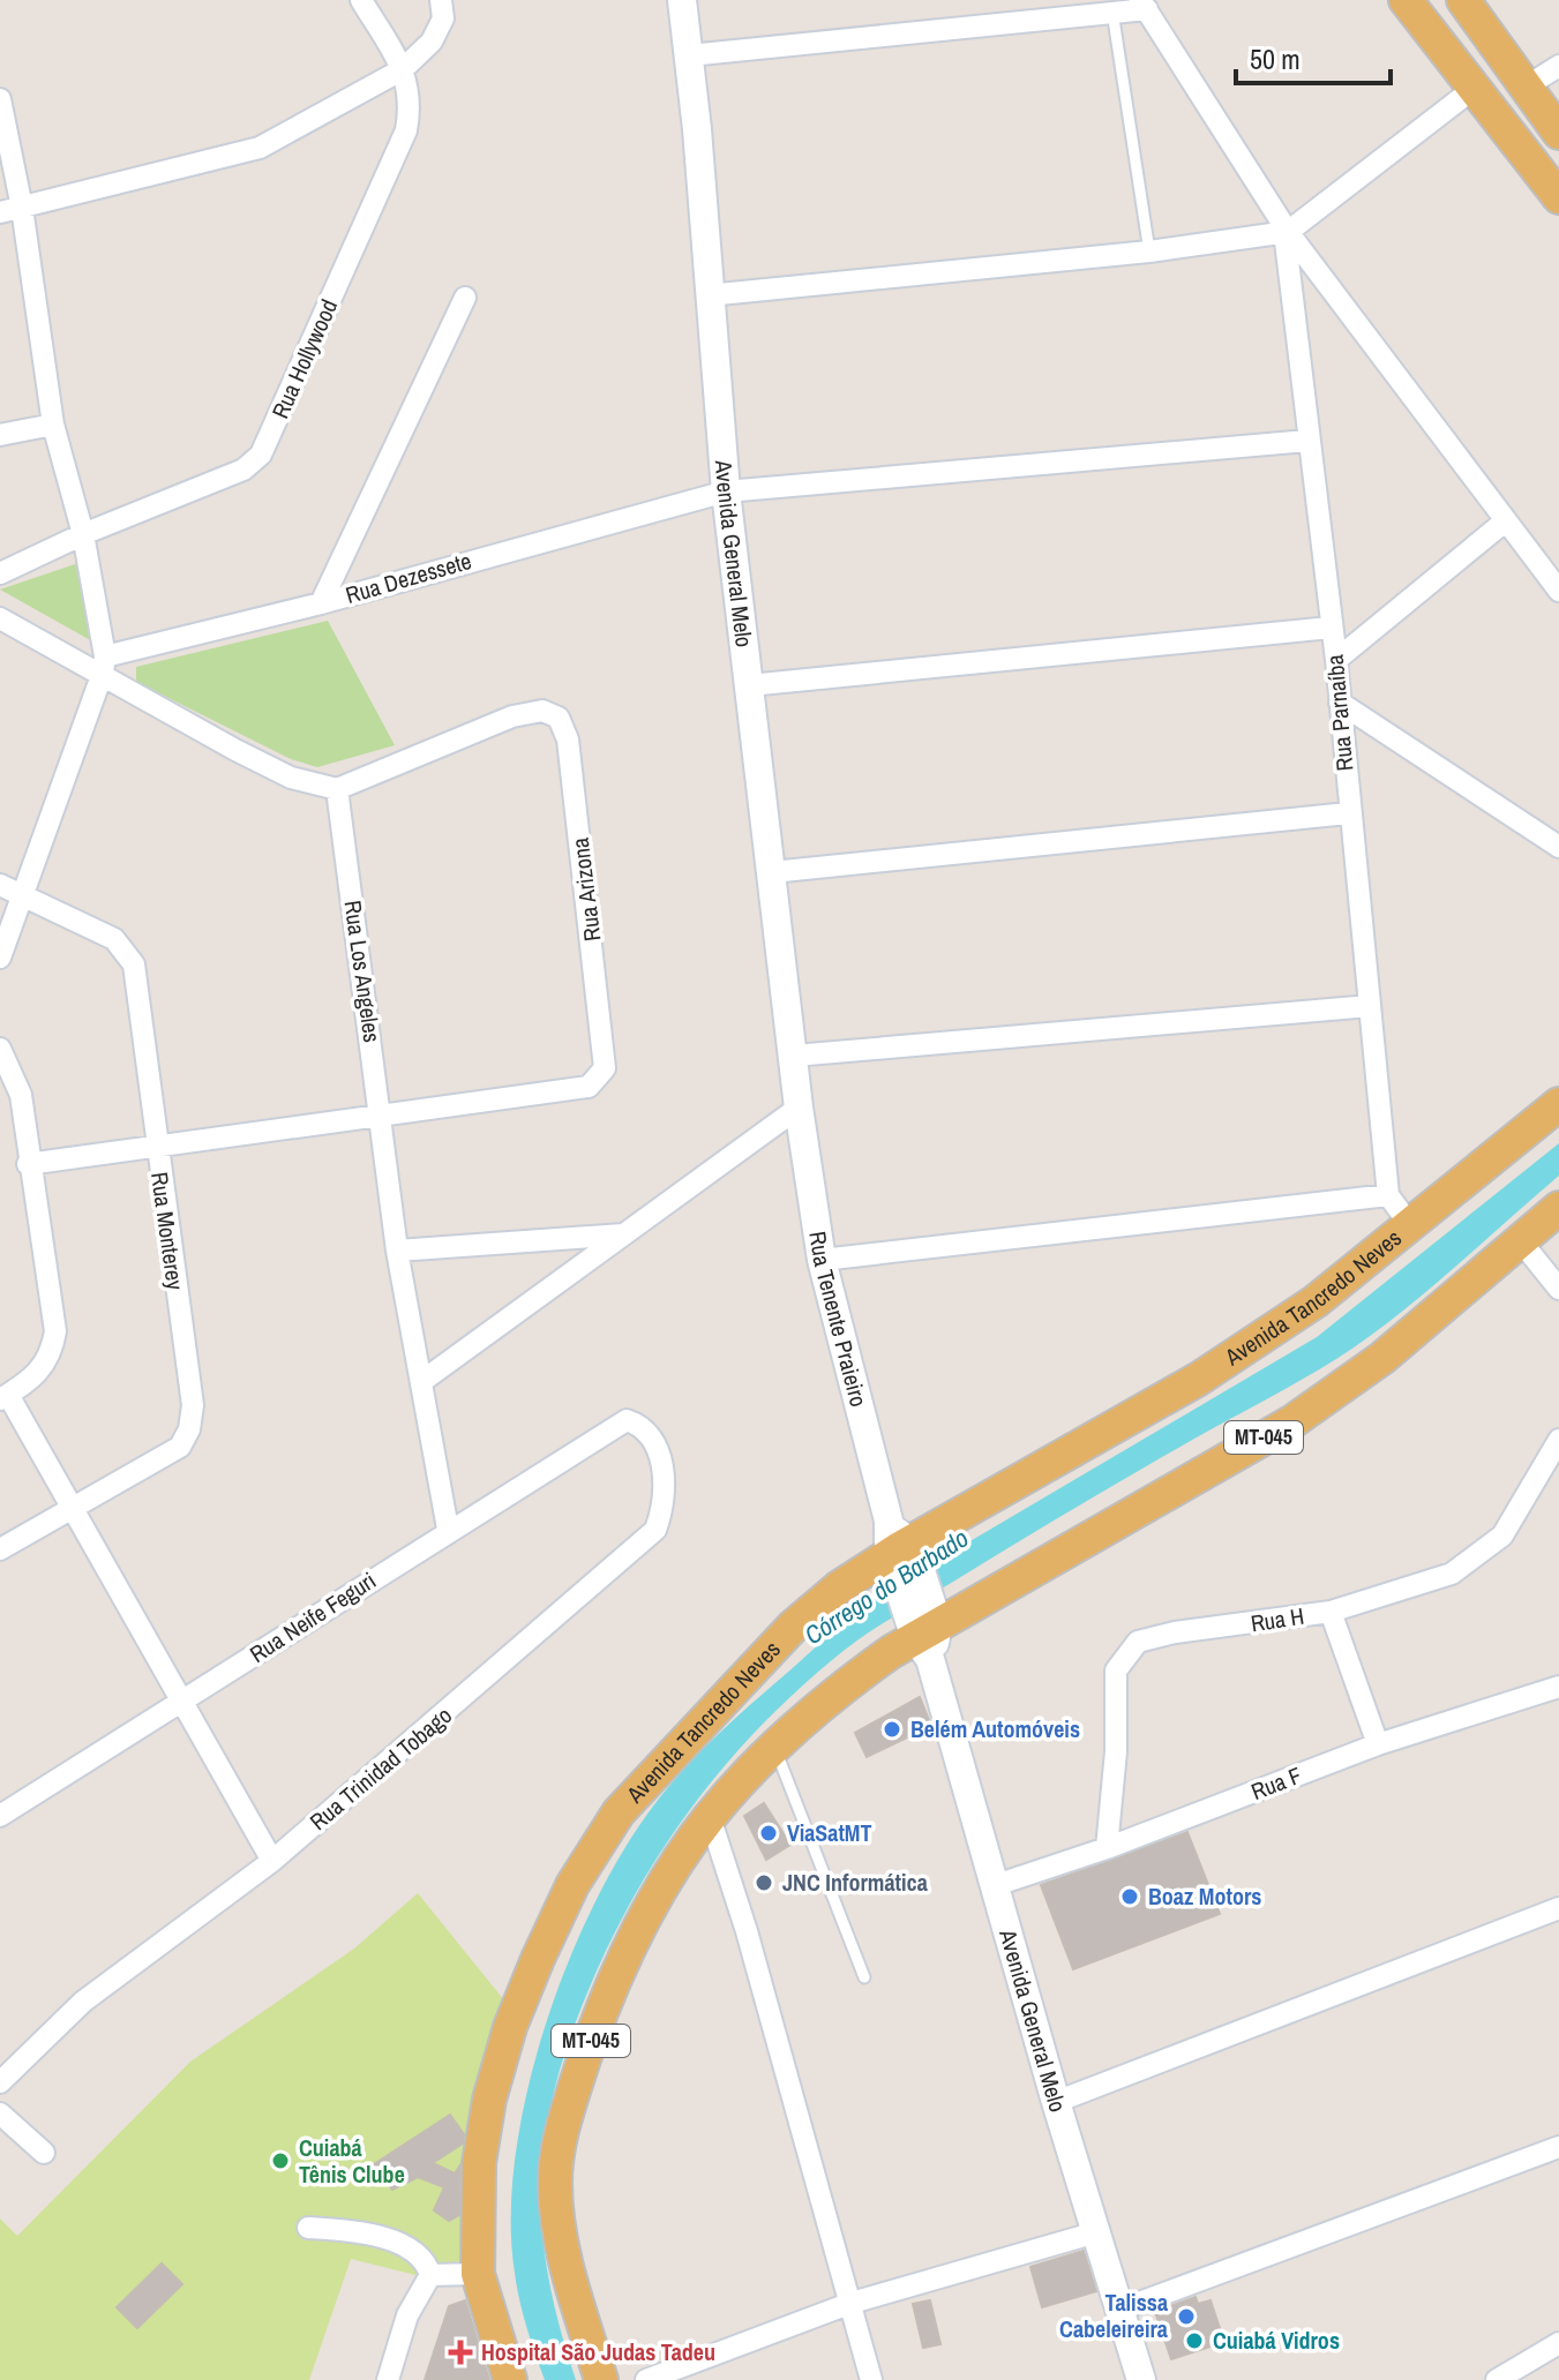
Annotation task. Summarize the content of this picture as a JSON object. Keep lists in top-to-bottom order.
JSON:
{
  "streets": {
    "main road": [
      "Avenida General Melo",
      "Avenida Tancredo Neves",
      "Rua Tenente Praieiro",
      "MT-045"
    ],
    "street": [
      "Rua Hollywood",
      "Rua Dezessete",
      "Rua Parnaíba",
      "Rua Arizona",
      "Rua Los Angeles",
      "Rua Monterey",
      "Rua Neife Feguri",
      "Rua H",
      "Rua Trinidad Tobago",
      "Rua F"
    ]
  },
  "crossings": [
    ["Avenida General Melo", "Rua Dezessete"],
    ["Avenida General Melo", "Rua Tenente Praieiro"],
    ["Avenida General Melo", "MT-045"],
    ["Avenida General Melo", "Rua F"],
    ["Rua Dezessete", "Rua Parnaíba"],
    ["Rua Arizona", "Rua Los Angeles"],
    ["Rua Arizona", "Rua Monterey"],
    ["Rua Los Angeles", "Rua Neife Feguri"],
    ["Avenida Tancredo Neves", "Rua Tenente Praieiro"],
    ["Rua Tenente Praieiro", "MT-045"],
    ["Rua Neife Feguri", "Rua Trinidad Tobago"],
    ["Rua H", "Rua F"]
  ],
  "water": ["Córrego do Barbado"],
  "places": {
    "other": [
      "Belém Automóveis",
      "ViaSatMT",
      "JNC Informática",
      "Boaz Motors",
      "Cuiabá Tênis Clube",
      "Talissa Cabeleireira",
      "Cuiabá Vidros"
    ],
    "health": ["Hospital São Judas Tadeu"]
  },
  "scale_bar": "50 m"
}
